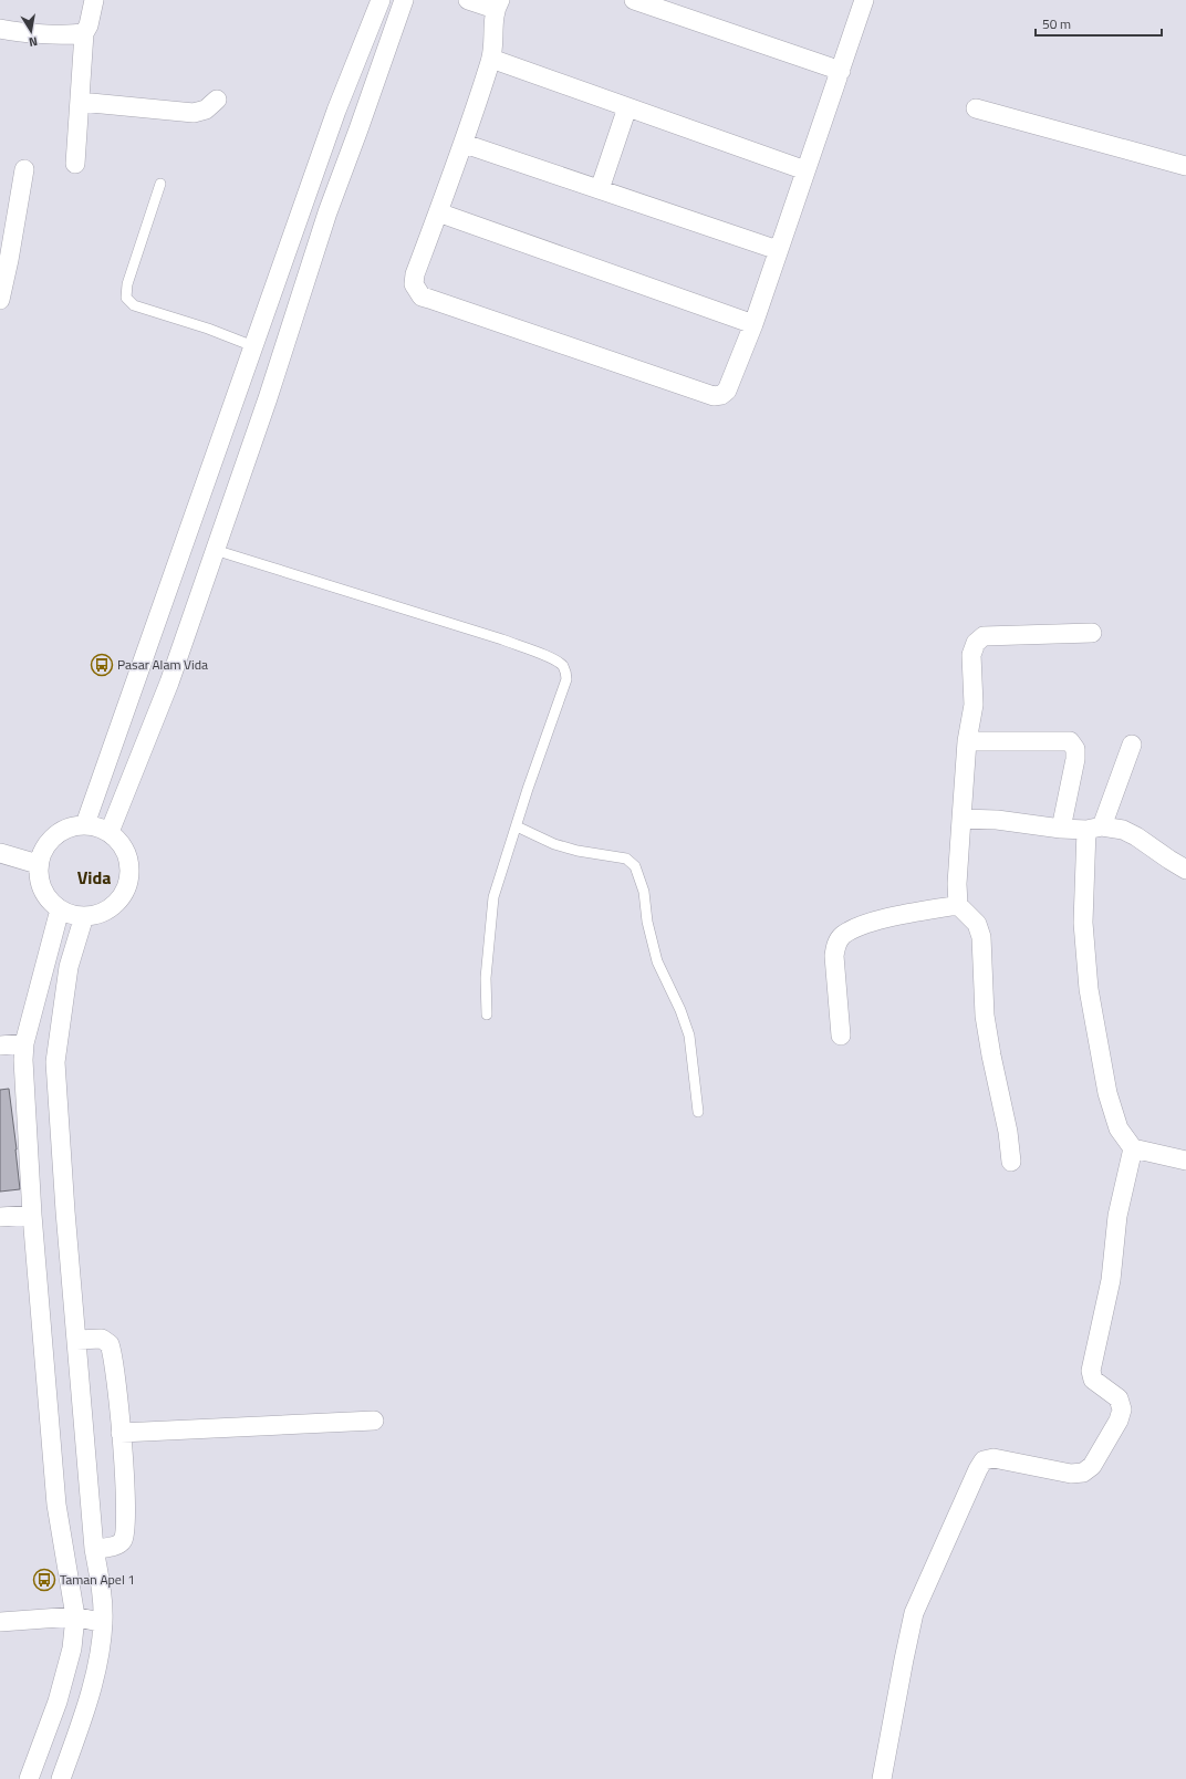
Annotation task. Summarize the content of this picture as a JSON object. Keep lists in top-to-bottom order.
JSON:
{
  "districts": ["Vida"],
  "places": {
    "bus stop": ["Pasar Alam Vida", "Taman Apel 1"]
  },
  "scale_bar": "50 m",
  "north": "bottom"
}
